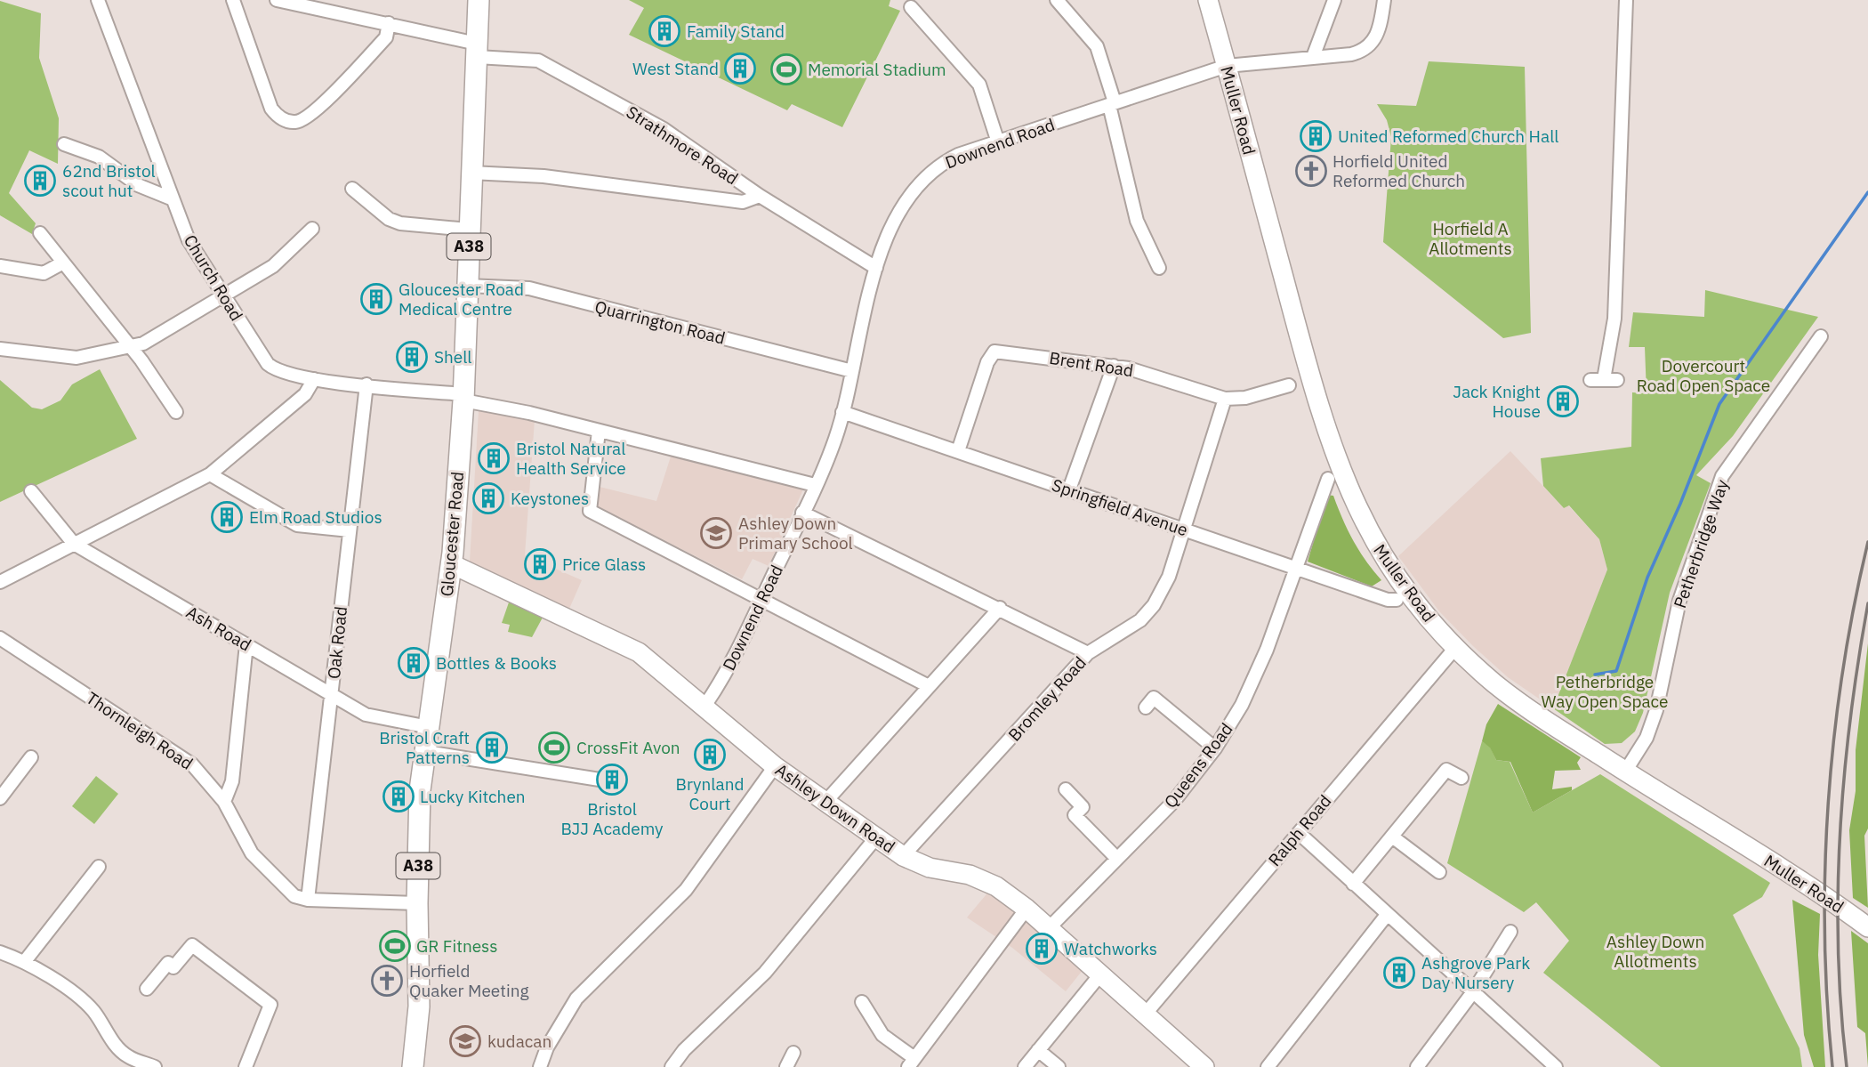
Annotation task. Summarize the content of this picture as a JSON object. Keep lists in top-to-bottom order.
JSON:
{
  "streets": {
    "main road": [
      "Muller Road",
      "A38",
      "Gloucester Road",
      "Ashley Down Road"
    ],
    "street": [
      "Downend Road",
      "Strathmore Road",
      "Church Road",
      "Quarrington Road",
      "Brent Road",
      "Springfield Avenue",
      "Petherbridge Way",
      "Ash Road",
      "Oak Road",
      "Bromley Road",
      "Thornleigh Road",
      "Queens Road",
      "Ralph Road"
    ]
  },
  "crossings": [
    ["Muller Road", "Downend Road"],
    ["Muller Road", "Brent Road"],
    ["Muller Road", "Petherbridge Way"],
    ["Muller Road", "Ralph Road"],
    ["Downend Road", "Strathmore Road"],
    ["Downend Road", "Church Road"],
    ["Downend Road", "Quarrington Road"],
    ["Downend Road", "Springfield Avenue"],
    ["Downend Road", "Ashley Down Road"],
    ["Strathmore Road", "Gloucester Road"],
    ["Church Road", "Gloucester Road"],
    ["Church Road", "Oak Road"],
    ["Quarrington Road", "Gloucester Road"],
    ["Brent Road", "Springfield Avenue"],
    ["Brent Road", "Bromley Road"],
    ["Springfield Avenue", "Bromley Road"],
    ["Springfield Avenue", "Queens Road"],
    ["Gloucester Road", "Ash Road"],
    ["Gloucester Road", "Thornleigh Road"],
    ["Gloucester Road", "Ashley Down Road"],
    ["Ash Road", "Oak Road"],
    ["Oak Road", "Thornleigh Road"],
    ["Bromley Road", "Ashley Down Road"],
    ["Queens Road", "Ashley Down Road"],
    ["Ashley Down Road", "Ralph Road"]
  ],
  "parks": [
    "Horfield A Allotments",
    "Dovercourt Road Open Space",
    "Petherbridge Way Open Space",
    "Ashley Down Allotments"
  ],
  "places": {
    "building": [
      "Family Stand",
      "West Stand",
      "United Reformed Church Hall",
      "62nd Bristol scout hut",
      "Gloucester Road Medical Centre",
      "Shell",
      "Jack Knight House",
      "Bristol Natural Health Service",
      "Keystones",
      "Elm Road Studios",
      "Price Glass",
      "Bottles & Books",
      "Bristol Craft Patterns",
      "Brynland Court",
      "Bristol BJJ Academy",
      "Lucky Kitchen",
      "Watchworks",
      "Ashgrove Park Day Nursery"
    ],
    "sports": ["Memorial Stadium", "CrossFit Avon", "GR Fitness"],
    "church": ["Horfield United Reformed Church", "Horfield Quaker Meeting"],
    "school or university": ["Ashley Down Primary School", "kudacan"]
  }
}
